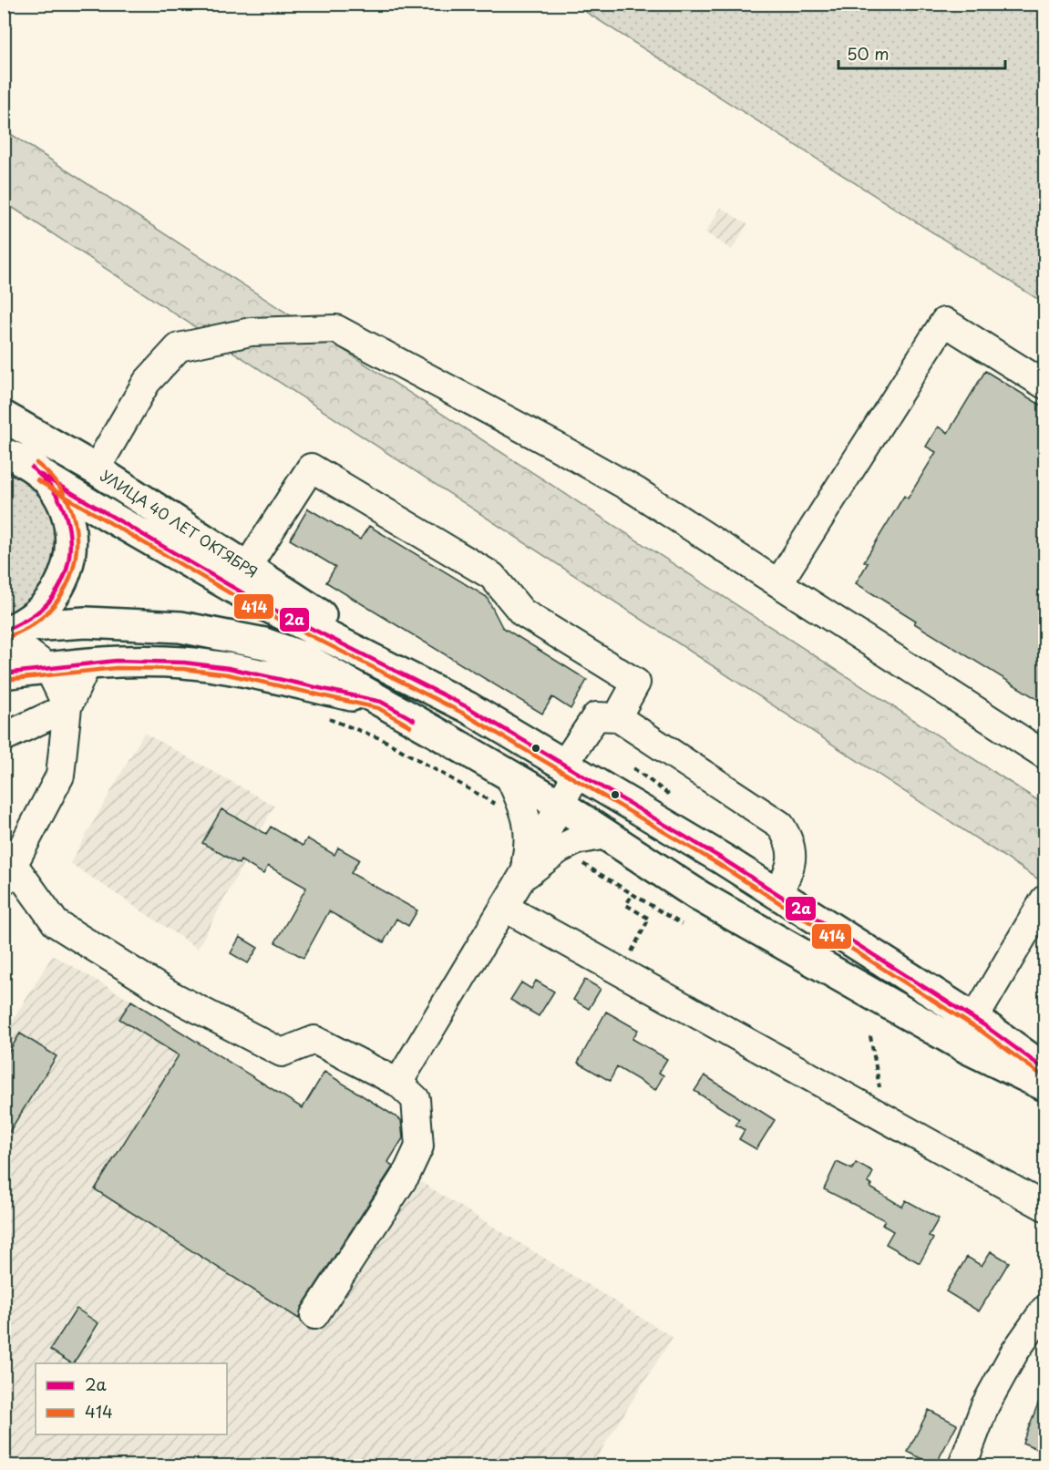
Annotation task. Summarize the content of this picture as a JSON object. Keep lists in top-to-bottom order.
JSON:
{
  "streets": {
    "main road": ["УЛИЦА 40 ЛЕТ ОКТЯБРЯ"]
  },
  "lines": ["transit line 414", "transit line 2а"],
  "legend": ["2а", "414"],
  "scale_bar": "50 m"
}
